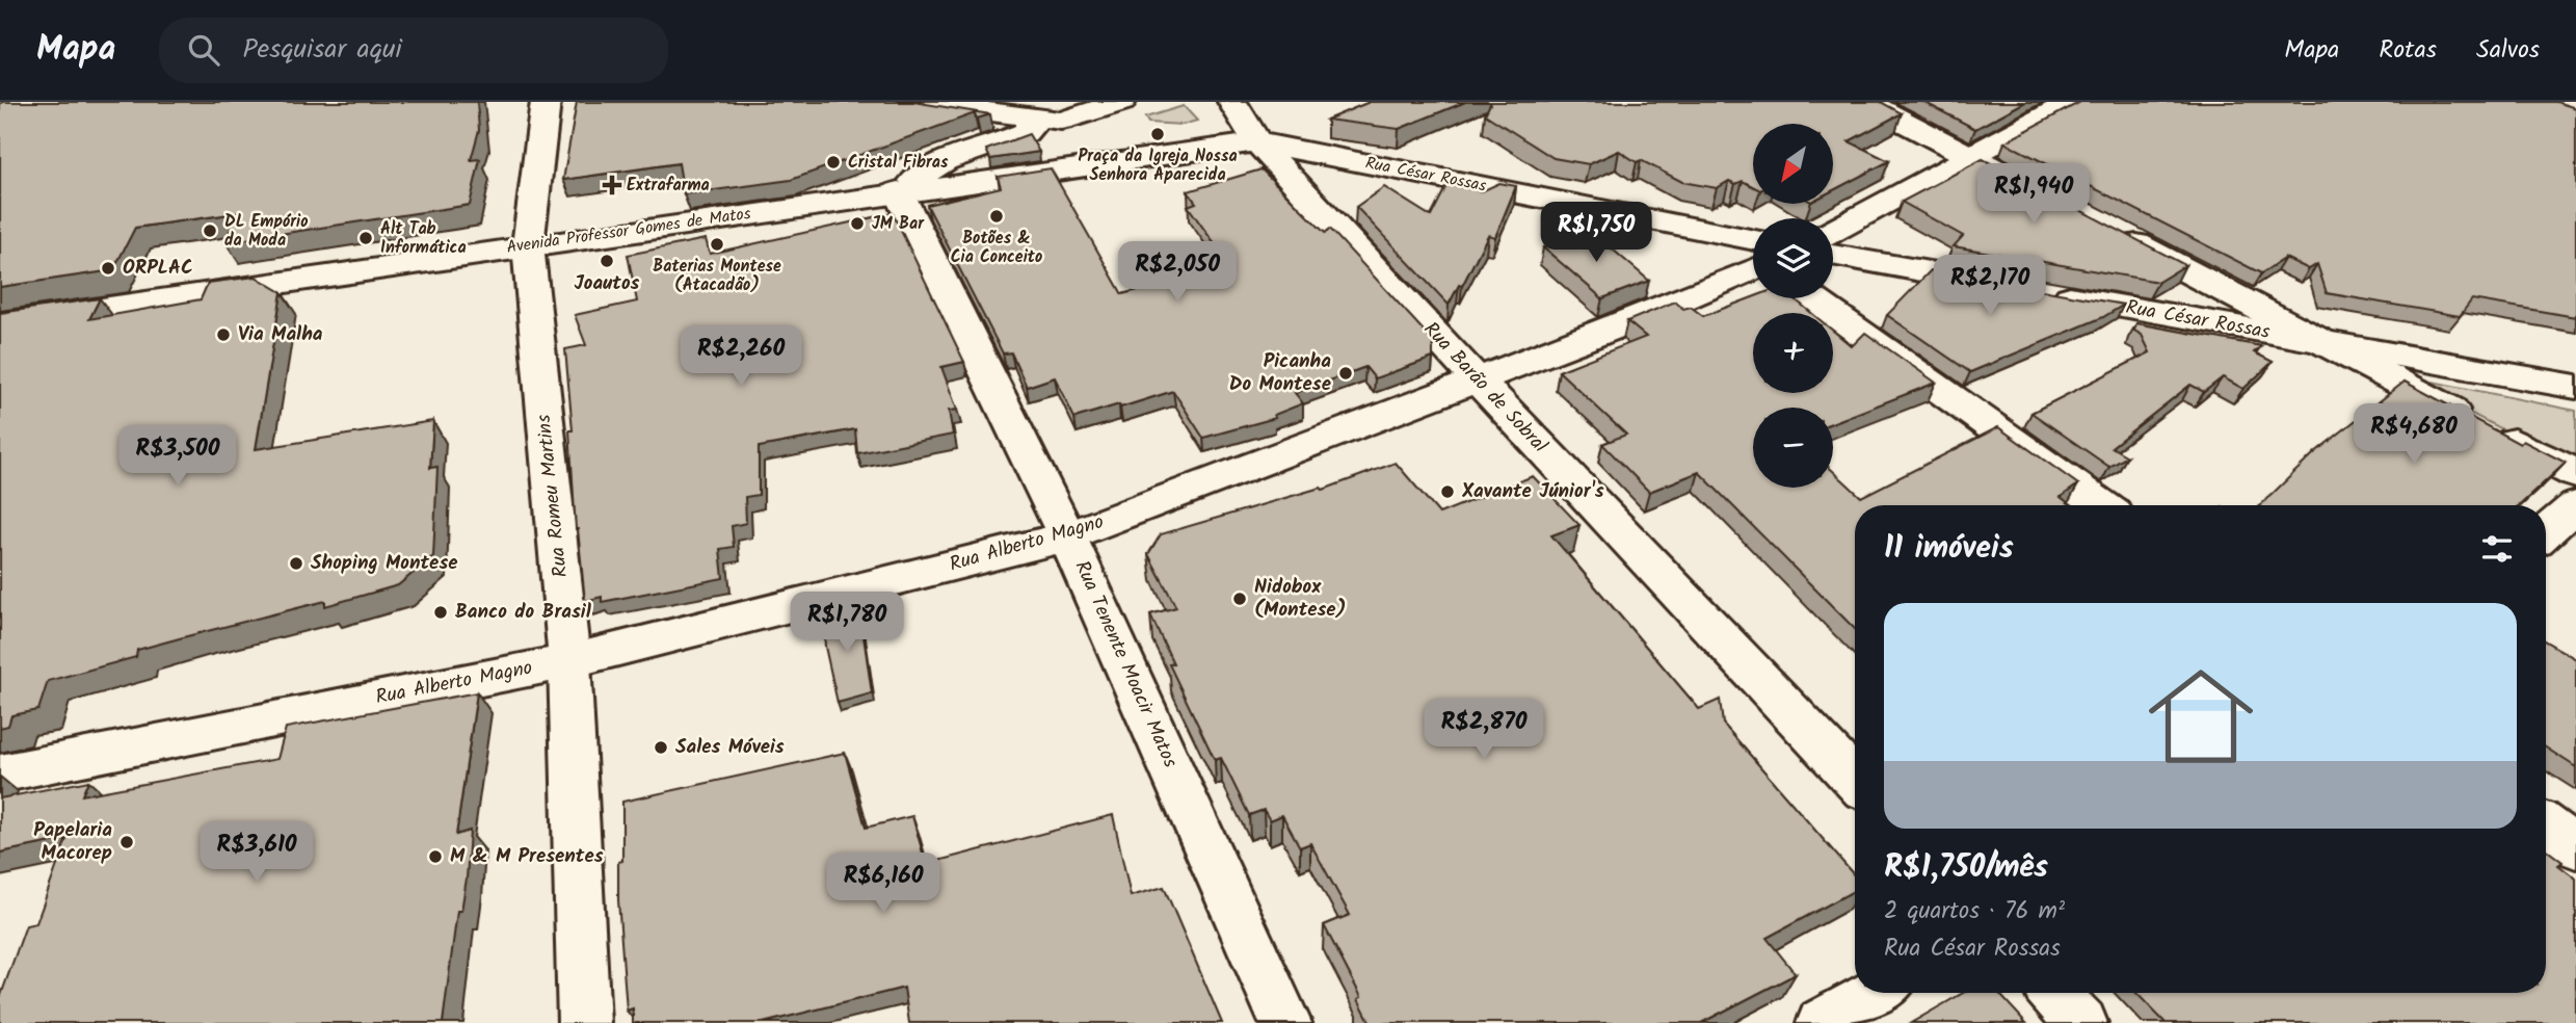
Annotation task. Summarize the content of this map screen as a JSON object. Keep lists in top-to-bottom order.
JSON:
{
  "streets": {
    "main road": [
      "Rua César Rossas",
      "Avenida Professor Gomes de Matos",
      "Rua Barão de Sobral",
      "Rua Romeu Martins",
      "Rua Alberto Magno",
      "Rua Tenente Moacir Matos"
    ]
  },
  "crossings": [
    ["Rua César Rossas", "Avenida Professor Gomes de Matos"],
    ["Rua César Rossas", "Rua Barão de Sobral"],
    ["Avenida Professor Gomes de Matos", "Rua Barão de Sobral"],
    ["Avenida Professor Gomes de Matos", "Rua Romeu Martins"],
    ["Avenida Professor Gomes de Matos", "Rua Tenente Moacir Matos"],
    ["Rua Barão de Sobral", "Rua Alberto Magno"],
    ["Rua Romeu Martins", "Rua Alberto Magno"],
    ["Rua Alberto Magno", "Rua Tenente Moacir Matos"]
  ],
  "places": {
    "other": [
      "Praça da Igreja Nossa Senhora Aparecida",
      "Cristal Fibras",
      "Botões & Cia Conceito",
      "JM Bar",
      "DL Empório da Moda",
      "Alt Tab Informática",
      "Baterias Montese (Atacadão)",
      "Joautos",
      "ORPLAC",
      "Via Malha",
      "Picanha Do Montese",
      "Xavante Júnior's",
      "Shoping Montese",
      "Nidobox (Montese)",
      "Banco do Brasil",
      "Sales Móveis",
      "Papelaria Macorep",
      "M & M Presentes"
    ],
    "health": ["Extrafarma"]
  },
  "north": "bottom left",
  "page": {
    "header": "Mapa",
    "search": "Pesquisar aqui",
    "nav": ["Mapa", "Rotas", "Salvos"],
    "map_buttons": ["+", "−"],
    "price": [
      "R$1,940",
      "R$1,750",
      "R$2,050",
      "R$2,170",
      "R$2,260",
      "R$4,680",
      "R$3,500",
      "R$1,780",
      "R$2,870",
      "R$3,610",
      "R$6,160"
    ],
    "heading": "11 imóveis",
    "list": [
      {
        "name": "R$1,750/mês",
        "note": "2 quartos · 76 m² · Rua César Rossas"
      }
    ]
  }
}
